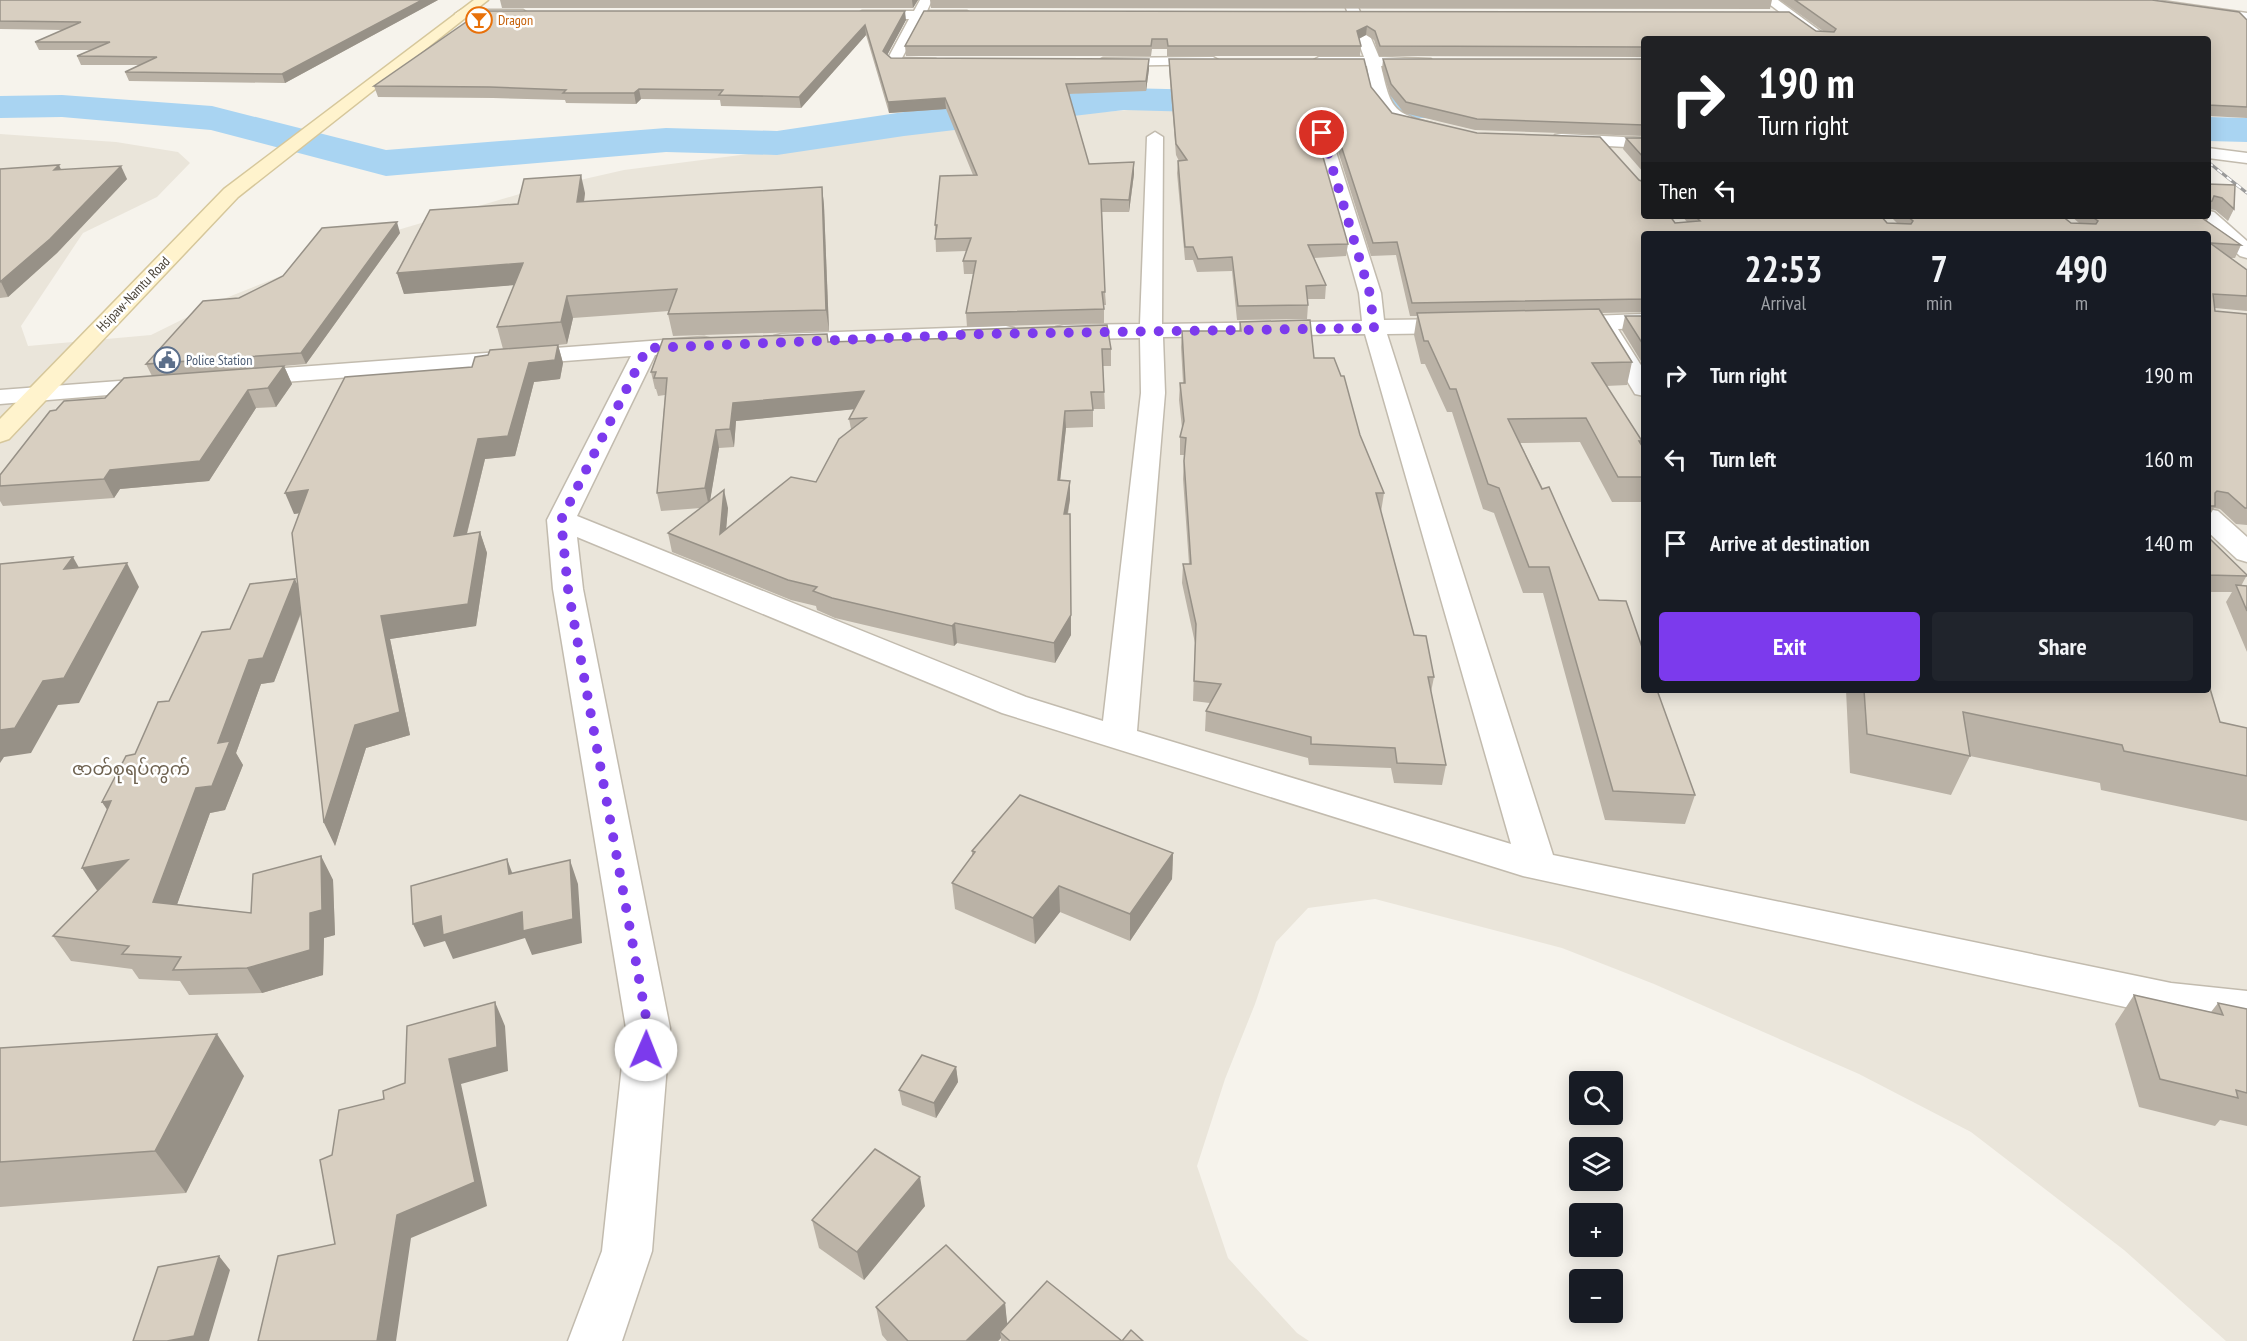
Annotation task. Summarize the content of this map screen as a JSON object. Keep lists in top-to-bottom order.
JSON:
{
  "streets": {
    "main road": ["Hsipaw-Namtu Road"]
  },
  "districts": ["ဇာတ်စုရပ်ကွက်"],
  "places": {
    "bar": ["Dragon"],
    "public building": ["Police Station"]
  },
  "page": {
    "turn": ["190 m", "Turn right"],
    "then": "Then",
    "eta": [
      "22:53",
      "Arrival",
      "7",
      "min",
      "490",
      "m"
    ],
    "list": [
      {
        "name": "Turn right",
        "value": "190 m"
      },
      {
        "name": "Turn left",
        "value": "160 m"
      },
      {
        "name": "Arrive at destination",
        "value": "140 m"
      }
    ],
    "buttons": ["Exit", "Share"],
    "map_buttons": ["+", "−"]
  }
}
